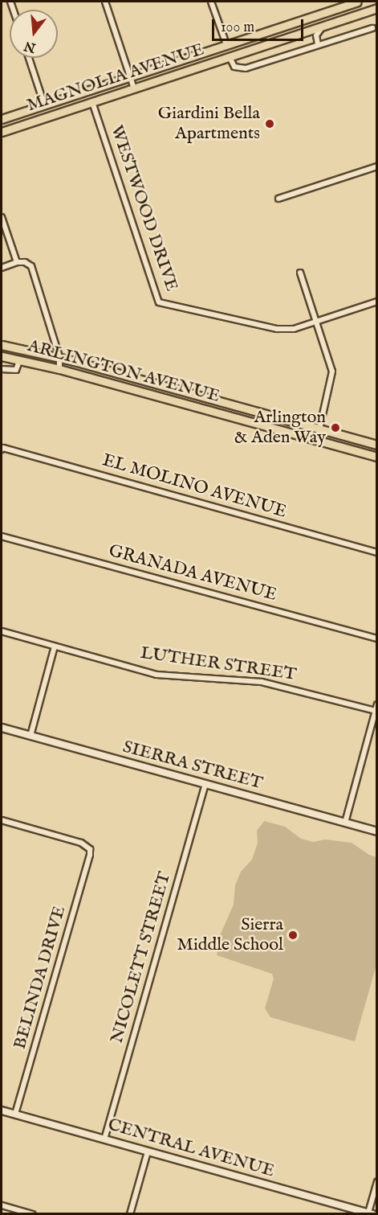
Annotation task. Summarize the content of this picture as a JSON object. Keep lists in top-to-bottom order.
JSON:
{
  "streets": {
    "main road": ["MAGNOLIA AVENUE", "ARLINGTON AVENUE", "CENTRAL AVENUE"],
    "street": [
      "WESTWOOD DRIVE",
      "EL MOLINO AVENUE",
      "GRANADA AVENUE",
      "LUTHER STREET",
      "SIERRA STREET",
      "NICOLETT STREET",
      "BELINDA DRIVE"
    ]
  },
  "crossings": [
    ["MAGNOLIA AVENUE", "WESTWOOD DRIVE"],
    ["SIERRA STREET", "NICOLETT STREET"],
    ["NICOLETT STREET", "CENTRAL AVENUE"],
    ["BELINDA DRIVE", "CENTRAL AVENUE"]
  ],
  "places": ["Giardini Bella Apartments", "Arlington & Aden Way", "Sierra Middle School"],
  "scale_bar": "100 m",
  "north": "bottom"
}
